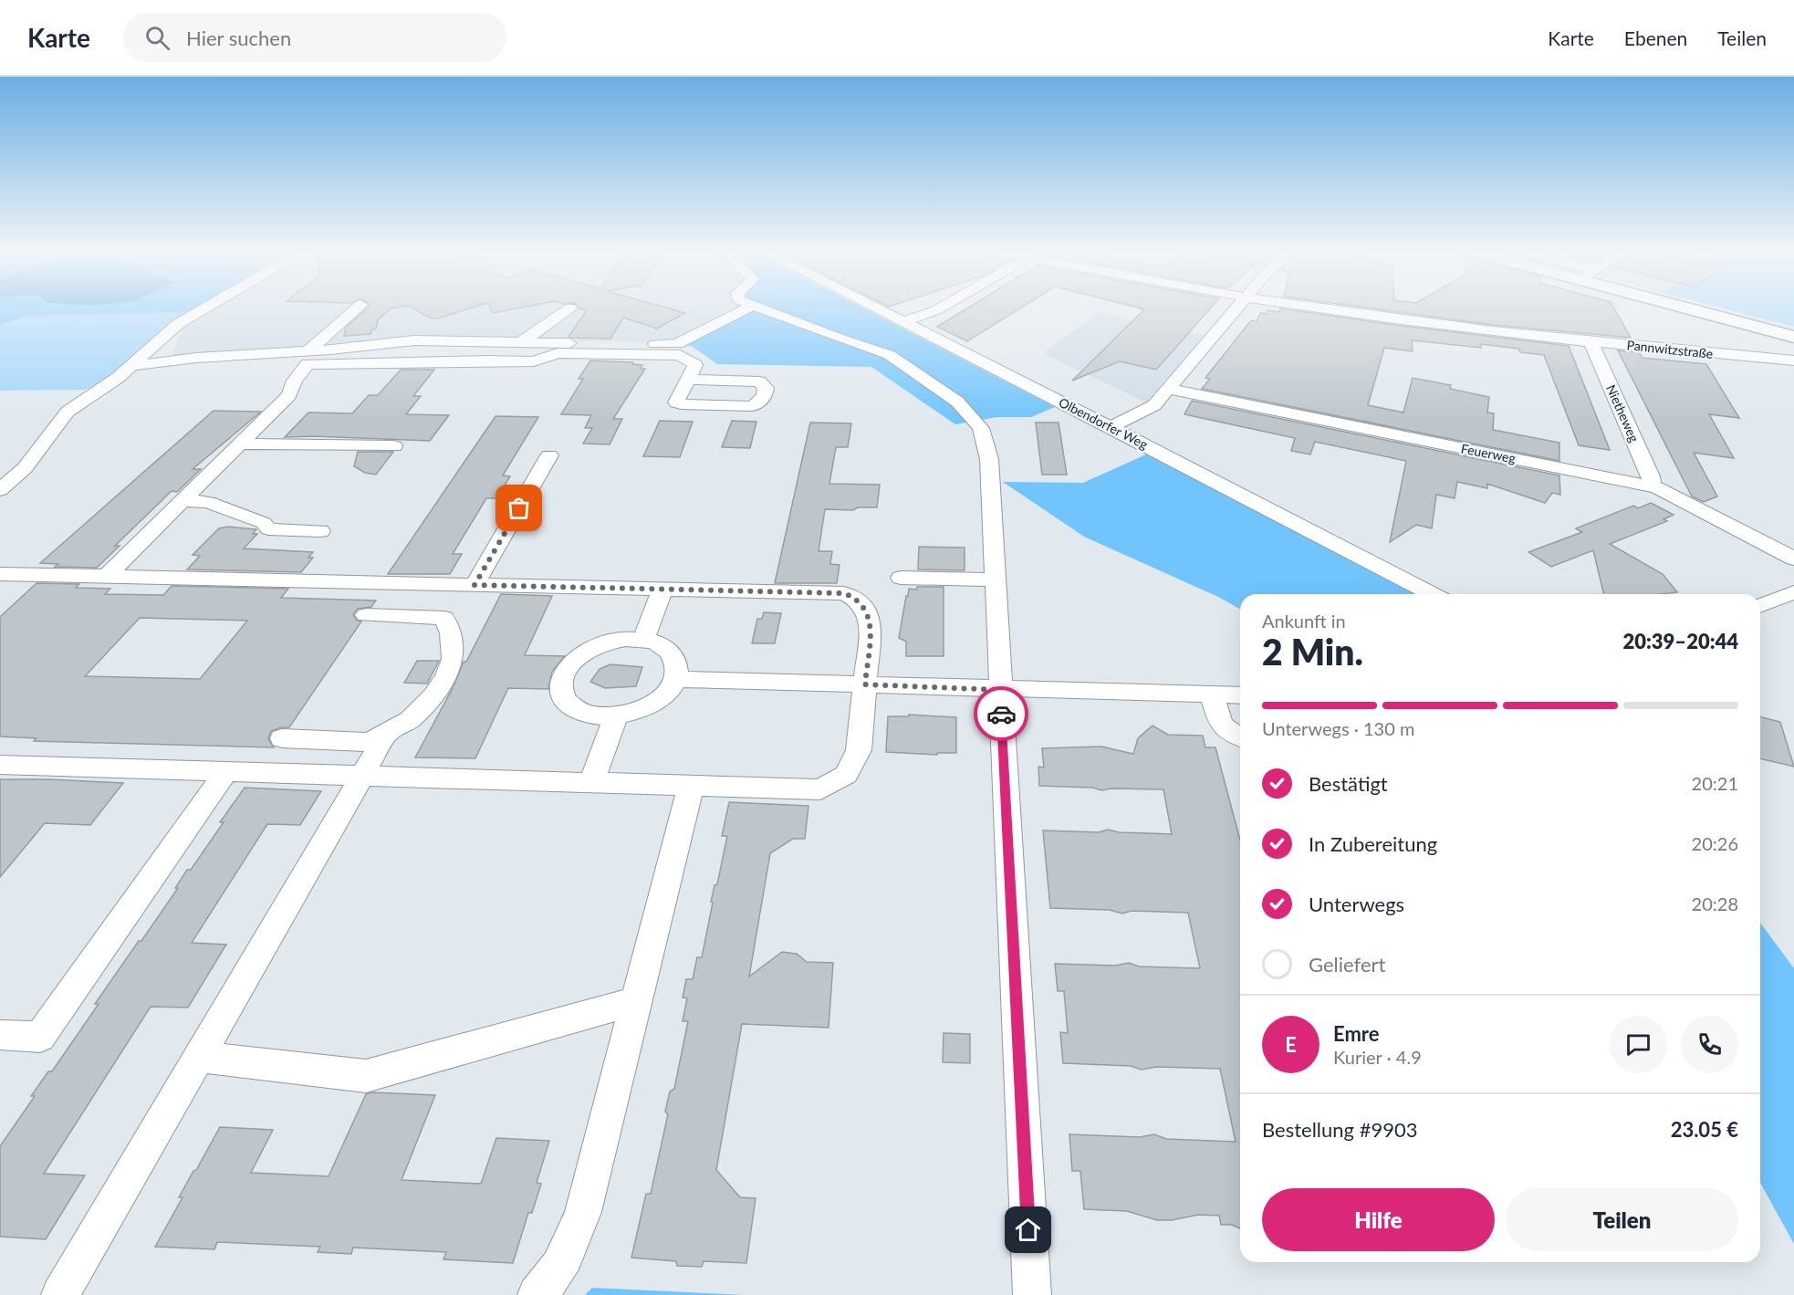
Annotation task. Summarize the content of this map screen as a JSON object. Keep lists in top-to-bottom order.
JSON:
{
  "streets": {
    "street": [
      "Pannwitzstraße",
      "Nietheweg",
      "Olbendorfer Weg",
      "Feuerweg"
    ]
  },
  "crossings": [
    ["Pannwitzstraße", "Nietheweg"],
    ["Nietheweg", "Feuerweg"]
  ],
  "page": {
    "header": "Karte",
    "search": "Hier suchen",
    "nav": ["Karte", "Ebenen", "Teilen"],
    "heading": ["2 Min.", "Ankunft in", "20:39–20:44"],
    "panel": [
      "Emre",
      "Kurier · 4.9",
      "Bestellung #9903",
      "23.05 €"
    ],
    "bar": "Unterwegs · 130 m",
    "list": [
      ["Bestätigt", "20:21"],
      ["In Zubereitung", "20:26"],
      ["Unterwegs", "20:28"],
      "Geliefert"
    ],
    "round": "E",
    "buttons": ["Hilfe", "Teilen"]
  }
}
